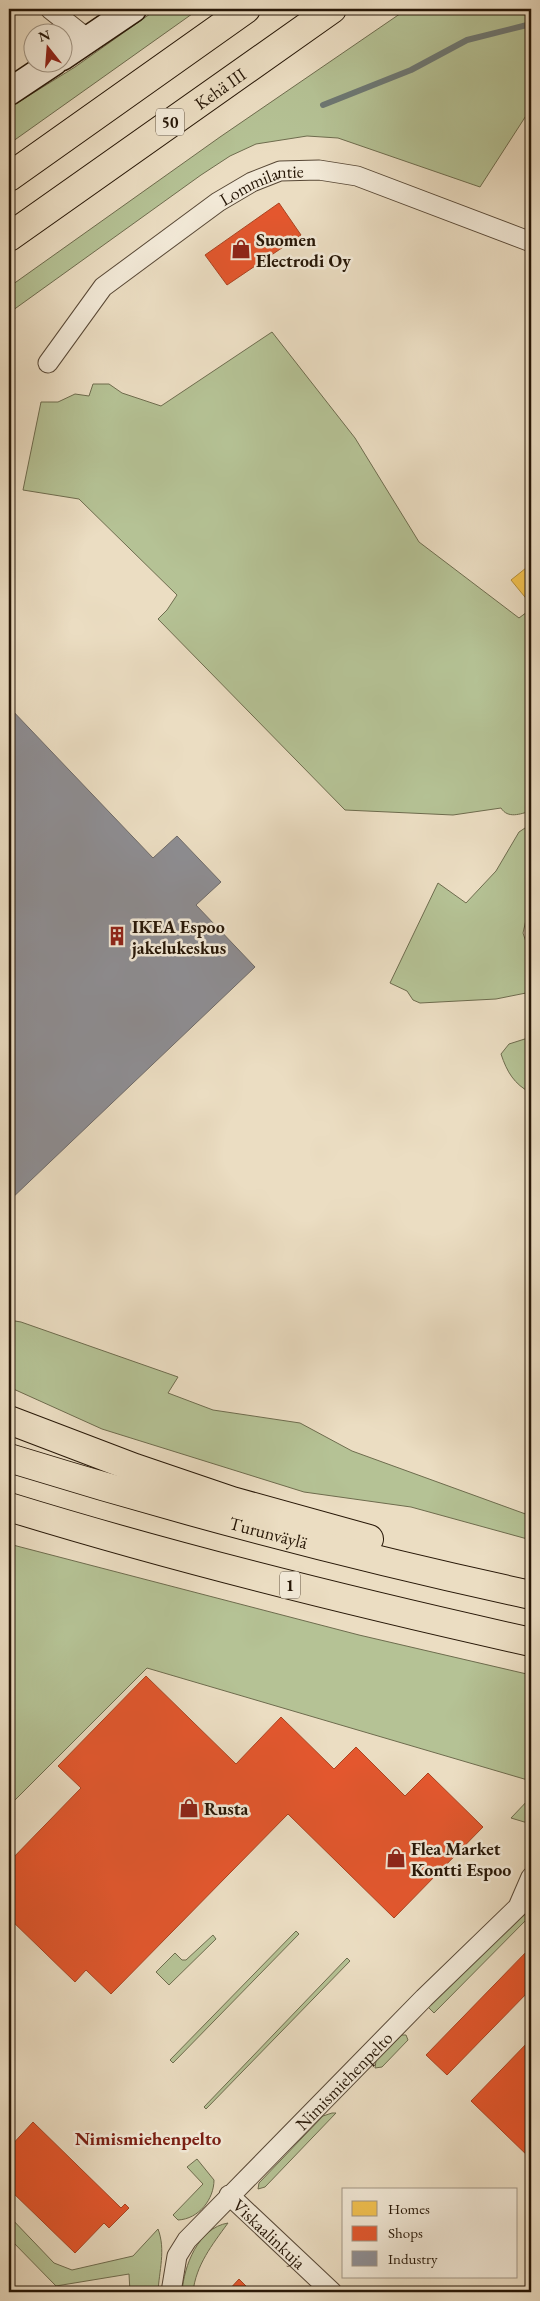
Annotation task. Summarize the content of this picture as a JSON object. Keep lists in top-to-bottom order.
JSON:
{
  "streets": {
    "highway": [
      "Kehä III",
      "50",
      "Turunväylä",
      "1"
    ],
    "street": ["Lommilantie", "Nimismiehenpelto", "Viskaalinkuja"]
  },
  "crossings": [
    ["Nimismiehenpelto", "Viskaalinkuja"]
  ],
  "districts": ["Nimismiehenpelto"],
  "places": {
    "shop": ["Suomen Electrodi Oy", "Rusta", "Flea Market Kontti Espoo"],
    "building": ["IKEA Espoo jakelukeskus"]
  },
  "legend": ["Homes", "Shops", "Industry"],
  "north": "top"
}
